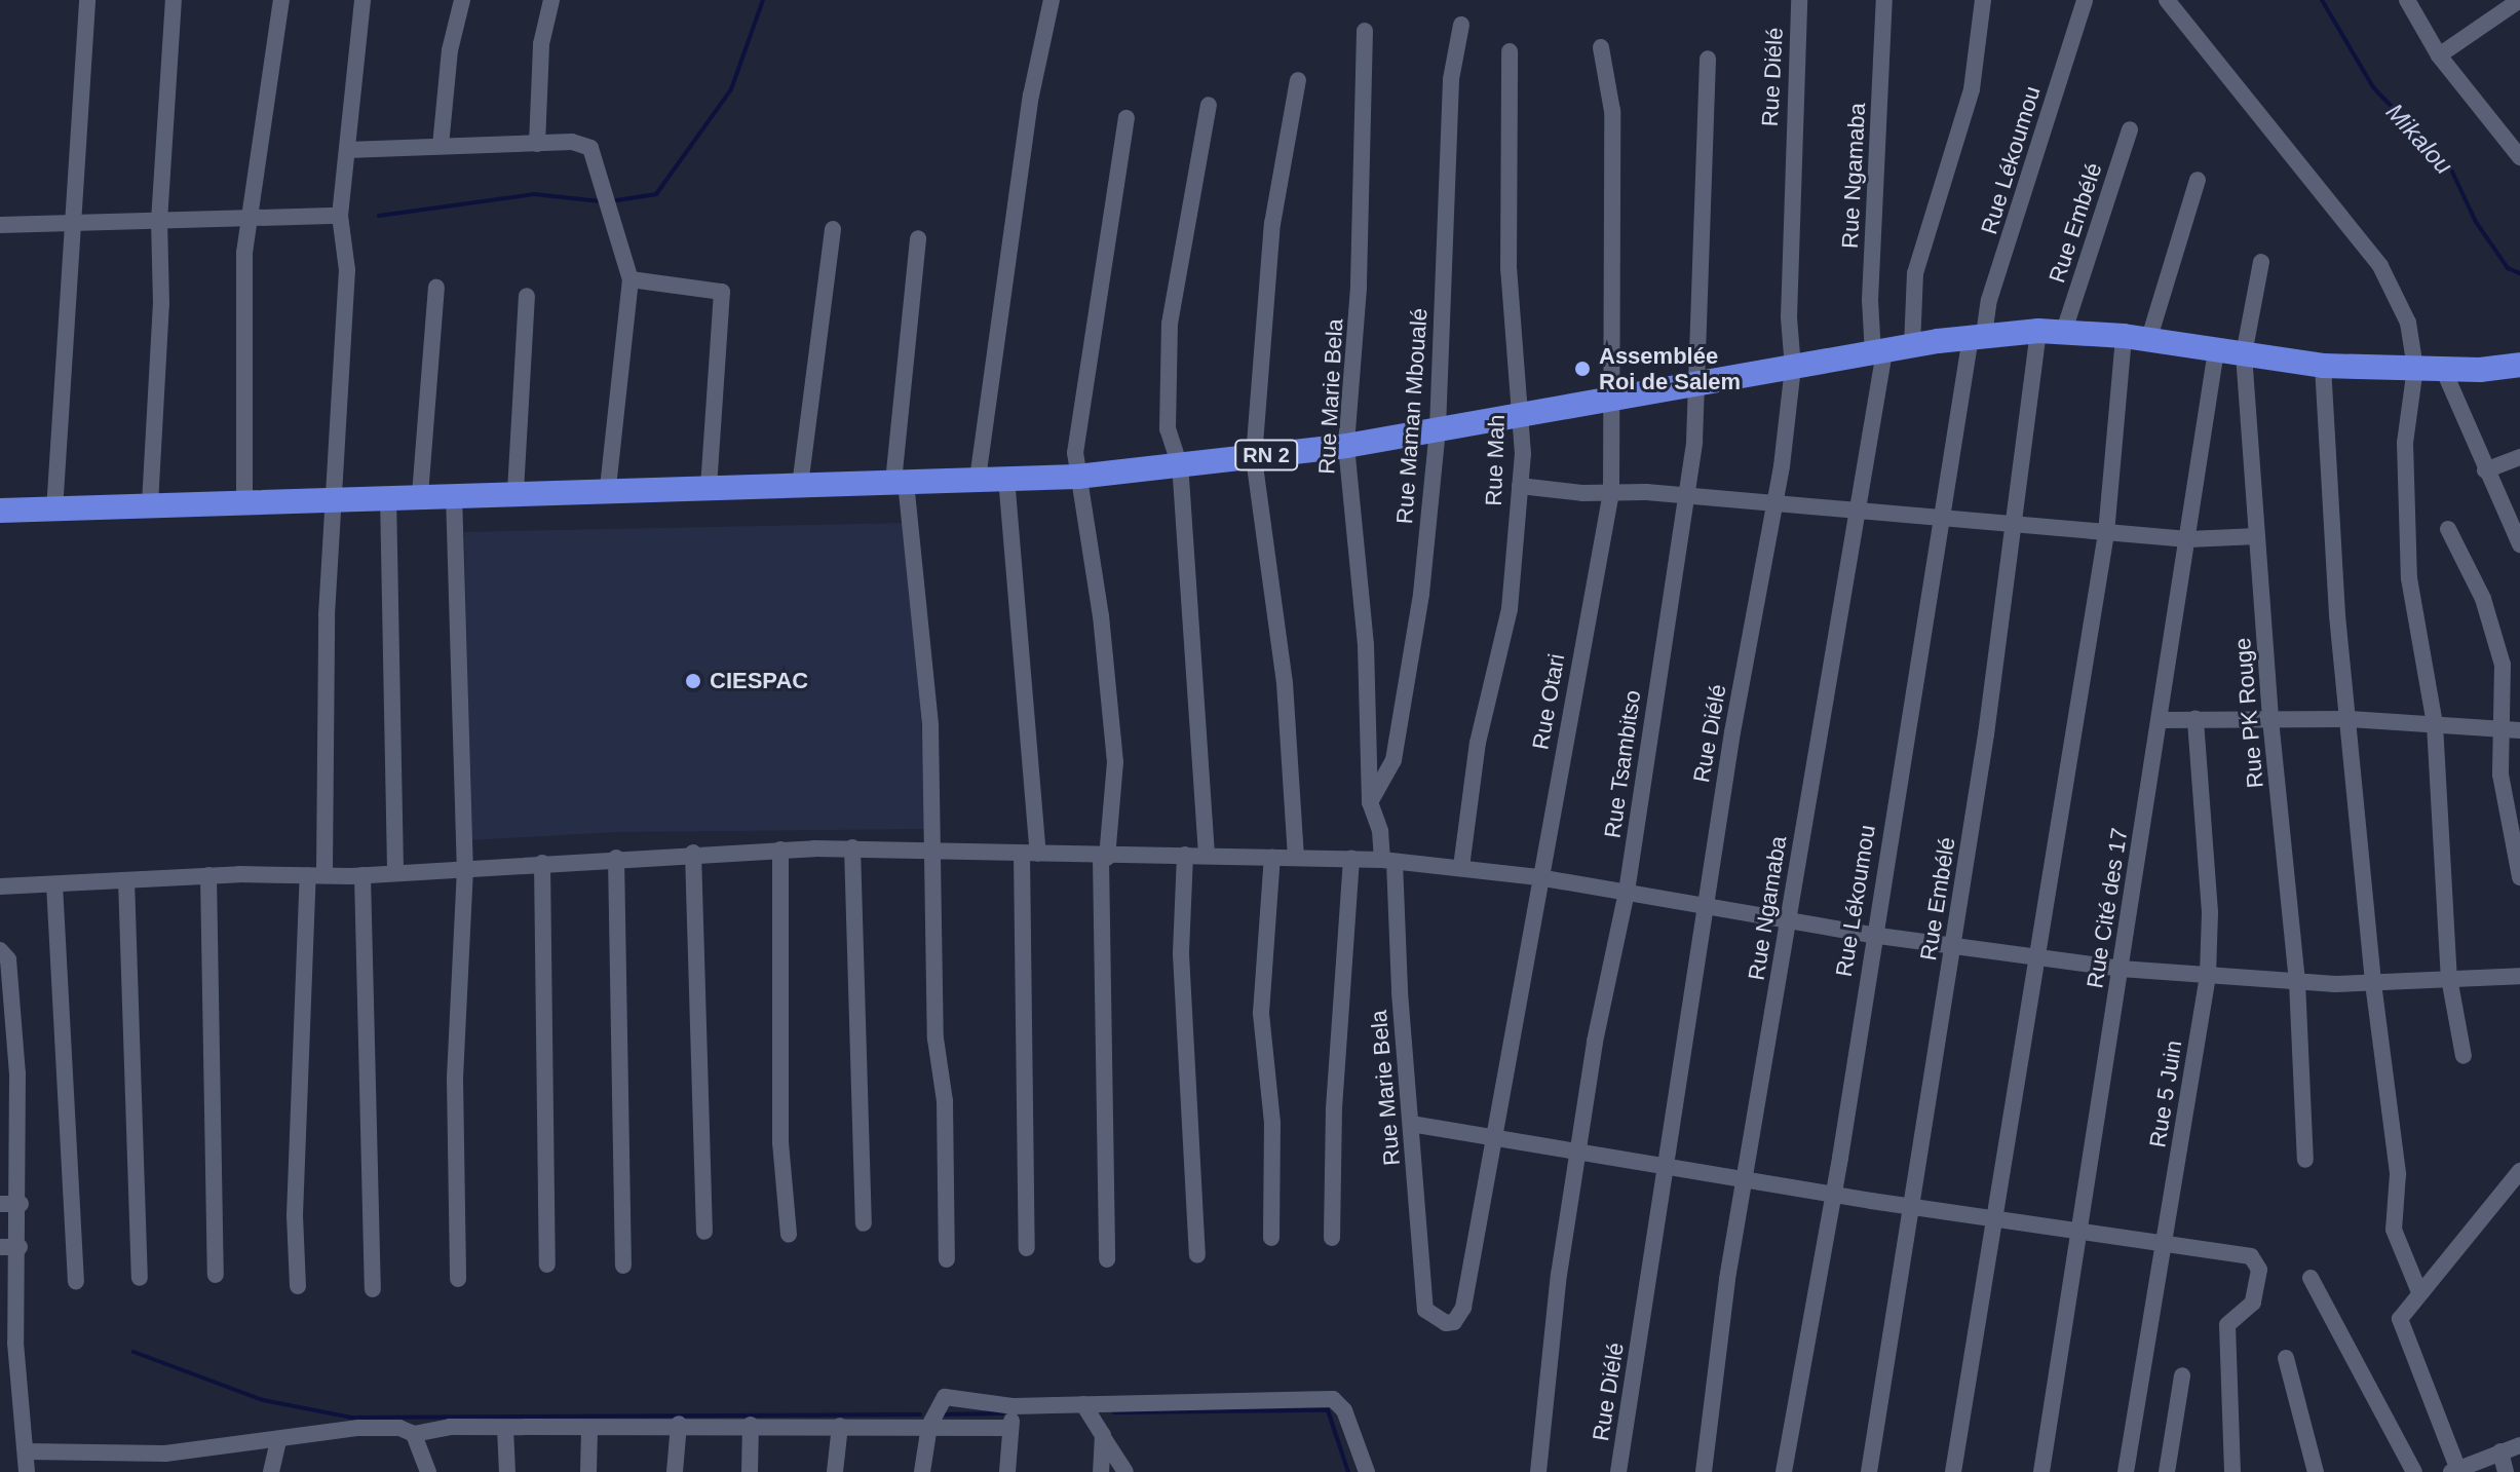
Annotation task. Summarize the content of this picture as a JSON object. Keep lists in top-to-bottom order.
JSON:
{
  "streets": {
    "highway": ["RN 2"],
    "street": [
      "Rue Diélé",
      "Rue Lékoumou",
      "Rue Ngamaba",
      "Rue Embélé",
      "Rue Marie Bela",
      "Rue Maman Mboualé",
      "Rue Mah",
      "Rue Otari",
      "Rue PK Rouge",
      "Rue Tsambitso",
      "Rue Cité des 17",
      "Rue 5 Juin"
    ]
  },
  "crossings": [
    ["Rue Diélé", "RN 2"],
    ["Rue Lékoumou", "RN 2"],
    ["Rue Ngamaba", "RN 2"],
    ["Rue Embélé", "RN 2"],
    ["Rue Marie Bela", "Rue Maman Mboualé"],
    ["Rue Marie Bela", "RN 2"],
    ["Rue Marie Bela", "Rue Otari"],
    ["Rue Maman Mboualé", "RN 2"],
    ["RN 2", "Rue Mah"],
    ["RN 2", "Rue Otari"],
    ["RN 2", "Rue PK Rouge"],
    ["RN 2", "Rue Tsambitso"],
    ["RN 2", "Rue Cité des 17"]
  ],
  "water": ["Mikalou"],
  "places": ["Assemblée Roi de Salem", "CIESPAC"]
}
